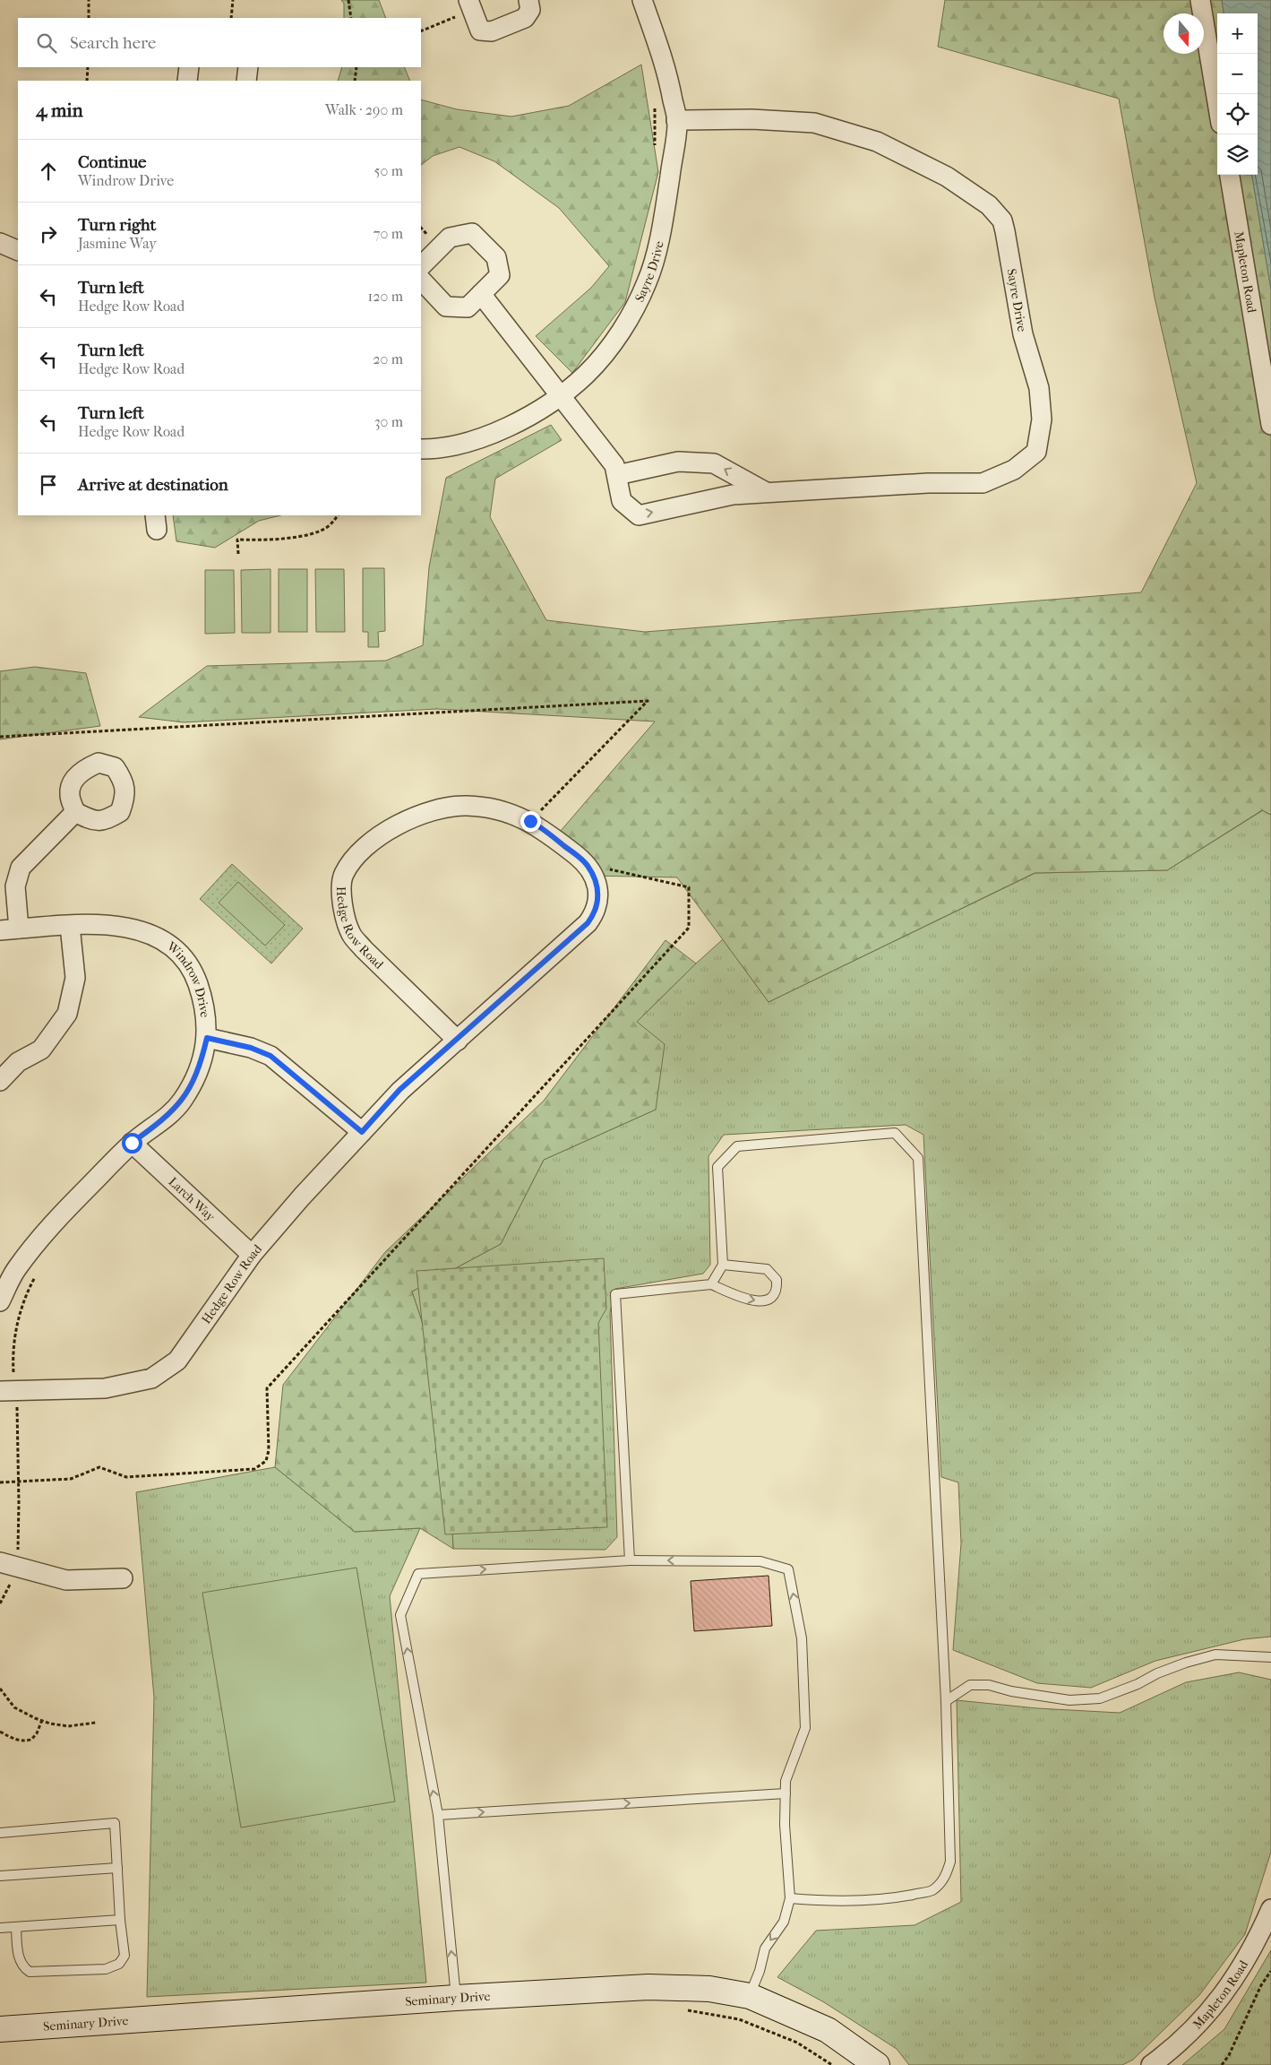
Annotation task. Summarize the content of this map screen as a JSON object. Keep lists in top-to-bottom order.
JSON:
{
  "streets": {
    "street": [
      "Sayre Drive",
      "Mapleton Road",
      "Hedge Row Road",
      "Windrow Drive",
      "Larch Way",
      "Seminary Drive"
    ]
  },
  "crossings": [
    ["Hedge Row Road", "Larch Way"],
    ["Windrow Drive", "Larch Way"]
  ],
  "north": "bottom",
  "page": {
    "map_buttons": ["+", "−"],
    "search": "Search here",
    "heading": ["4 min", "Walk · 290 m"],
    "list": [
      ["Continue", "Windrow Drive", "50 m"],
      ["Turn right", "Jasmine Way", "70 m"],
      ["Turn left", "Hedge Row Road", "120 m"],
      ["Turn left", "Hedge Row Road", "20 m"],
      ["Turn left", "Hedge Row Road", "30 m"],
      "Arrive at destination"
    ]
  }
}
